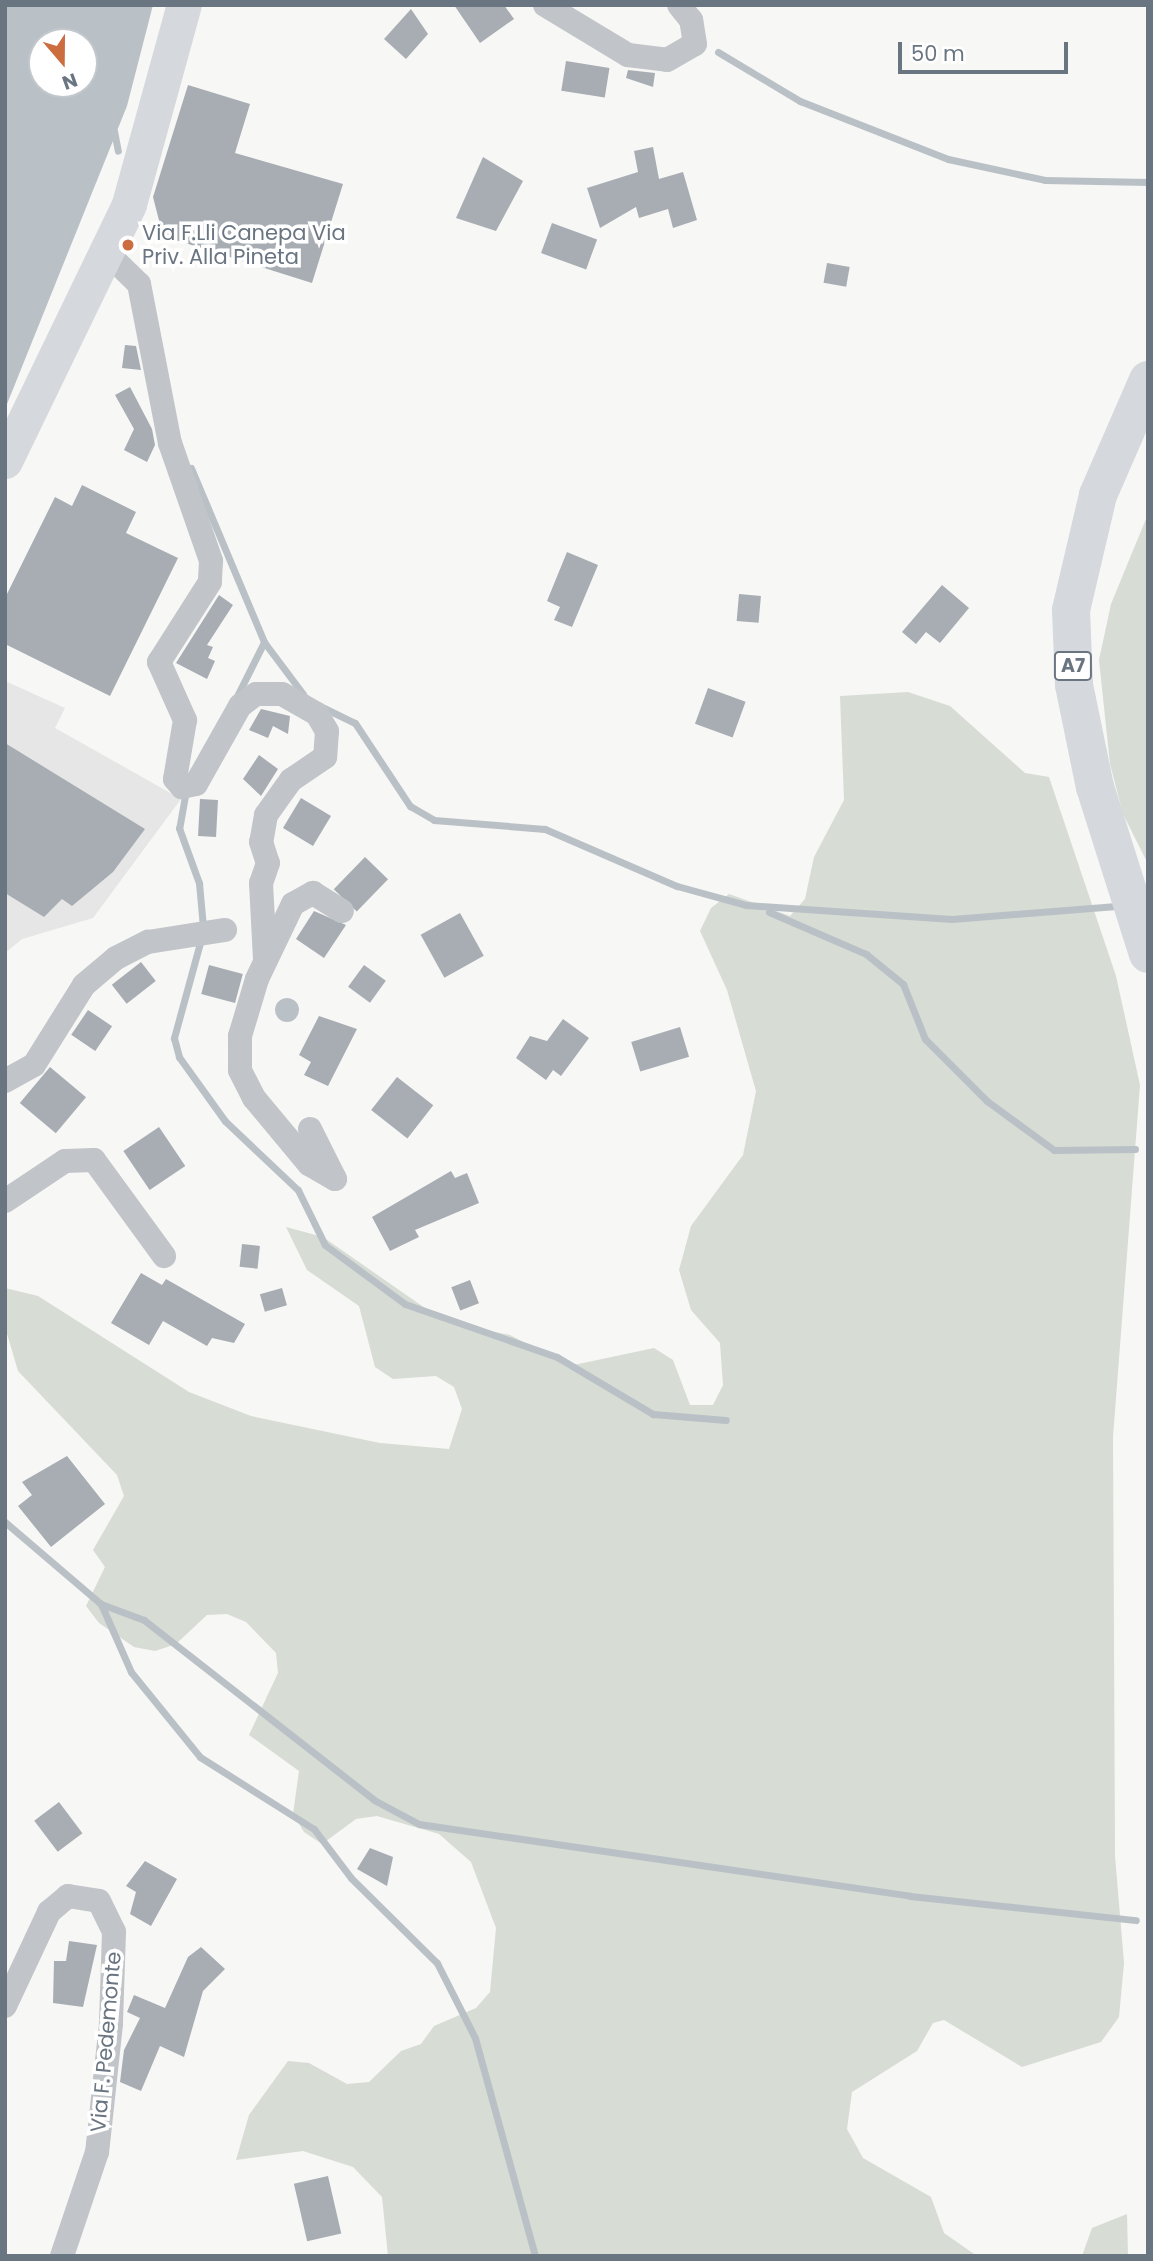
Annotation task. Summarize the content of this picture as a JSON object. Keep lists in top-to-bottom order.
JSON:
{
  "streets": {
    "highway": ["A7"],
    "street": ["Via F. Pedemonte"]
  },
  "places": ["Via F.Lli Canepa Via Priv. Alla Pineta"],
  "scale_bar": "50 m",
  "north": "bottom"
}
